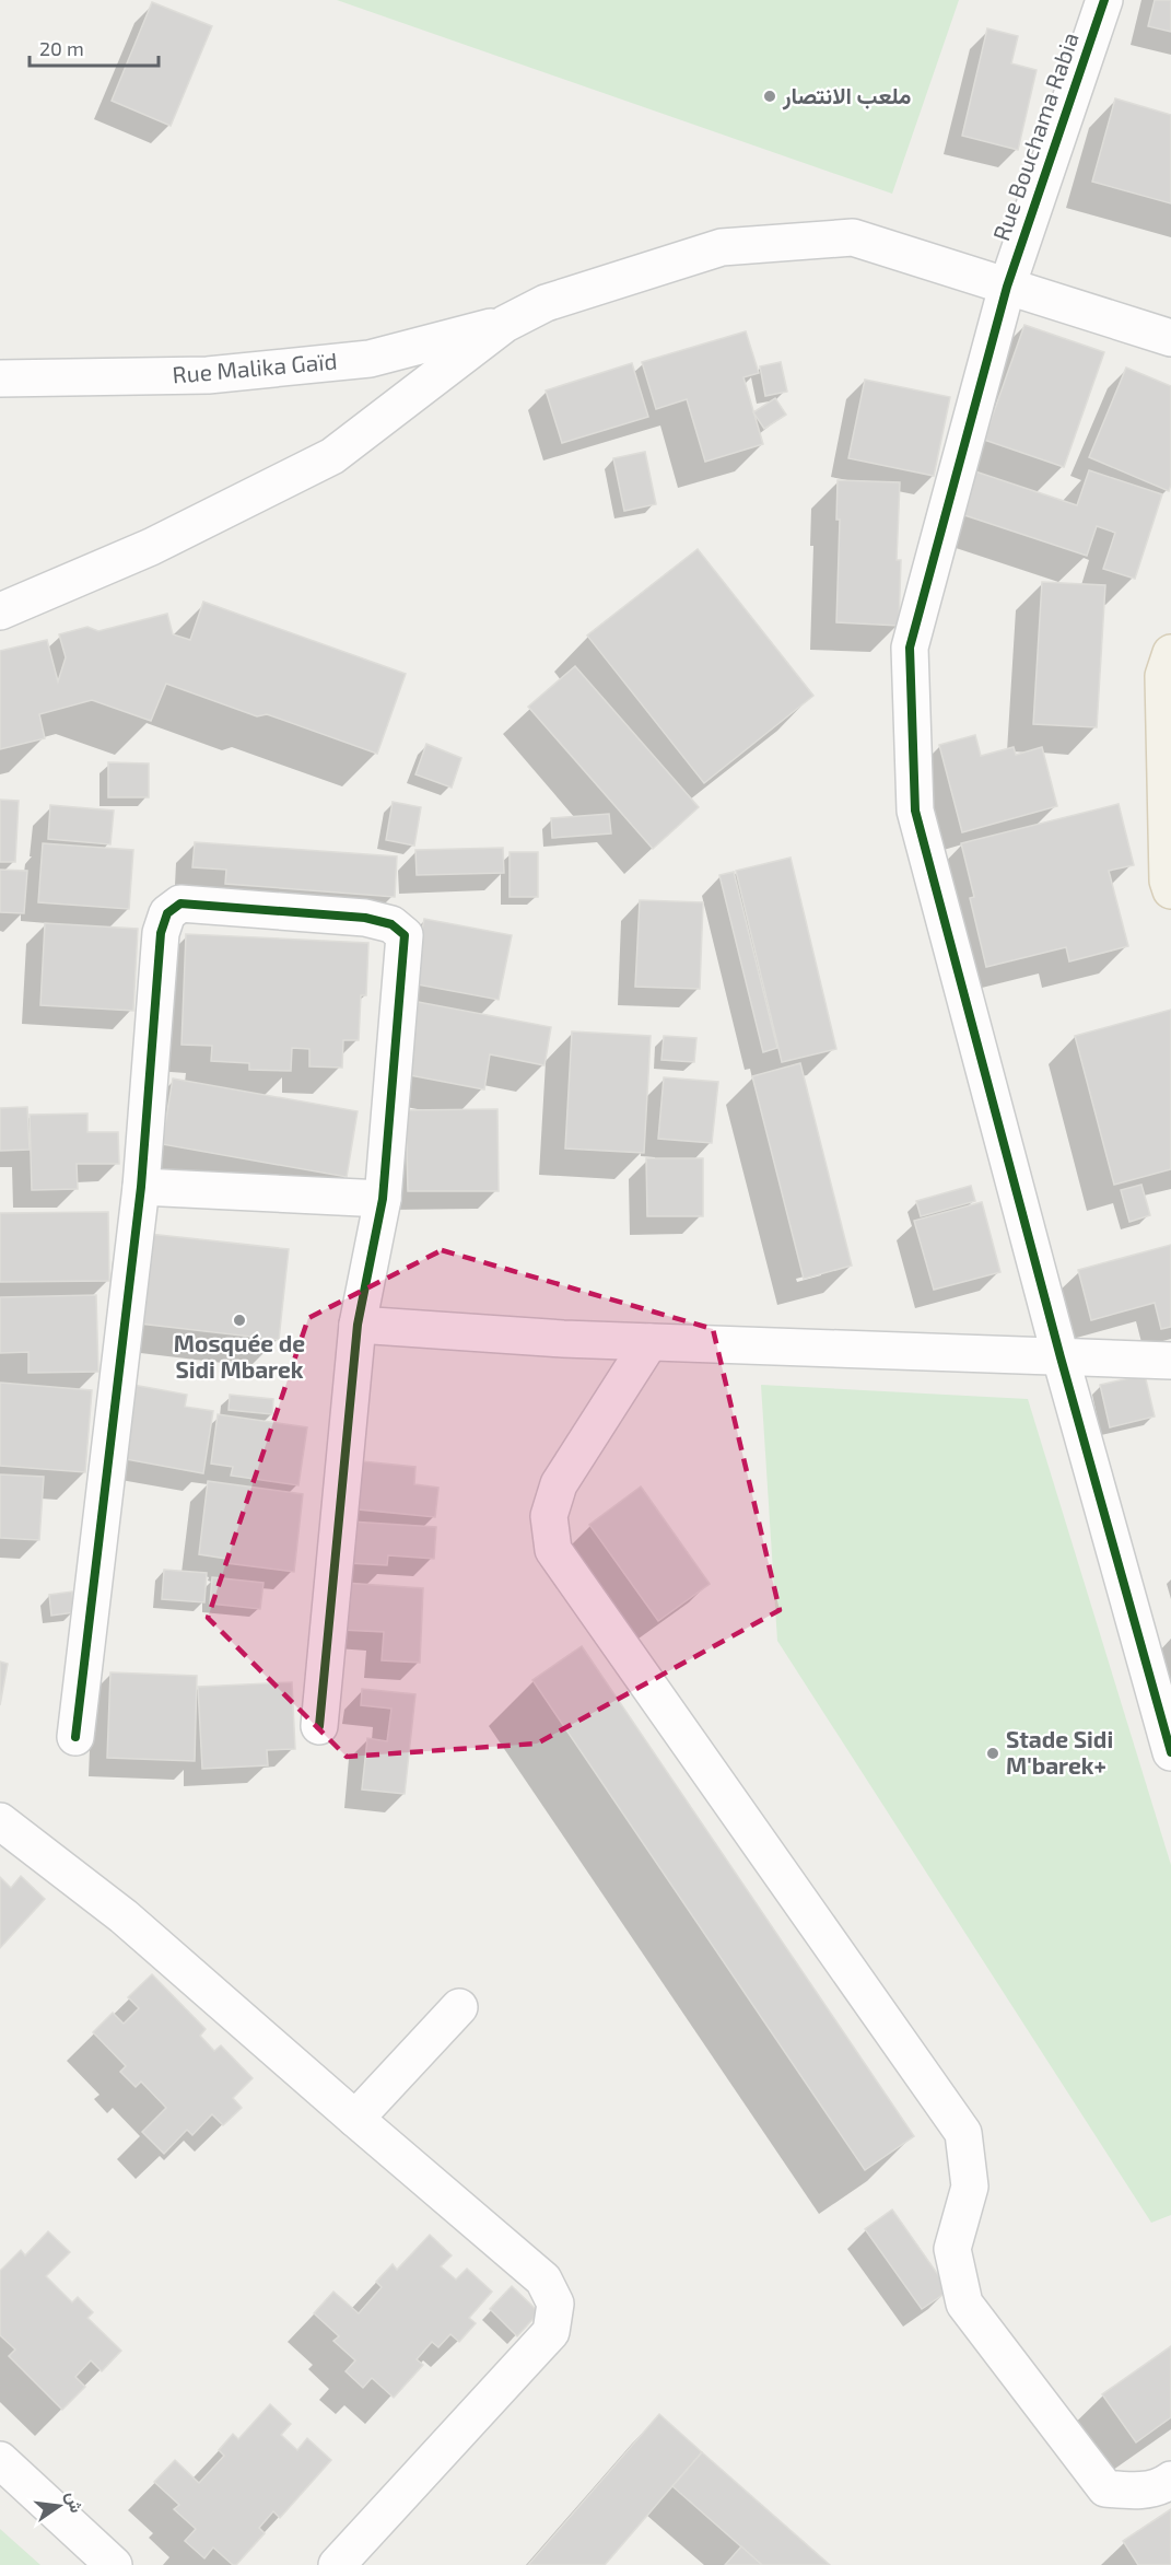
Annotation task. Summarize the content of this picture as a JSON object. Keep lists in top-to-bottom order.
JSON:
{
  "streets": {
    "street": ["Rue Bouchama Rabia", "Rue Malika Gaïd"]
  },
  "places": ["ملعب الانتصار", "Mosquée de Sidi Mbarek", "Stade Sidi M'barek+"],
  "scale_bar": "20 m",
  "north": "right"
}
